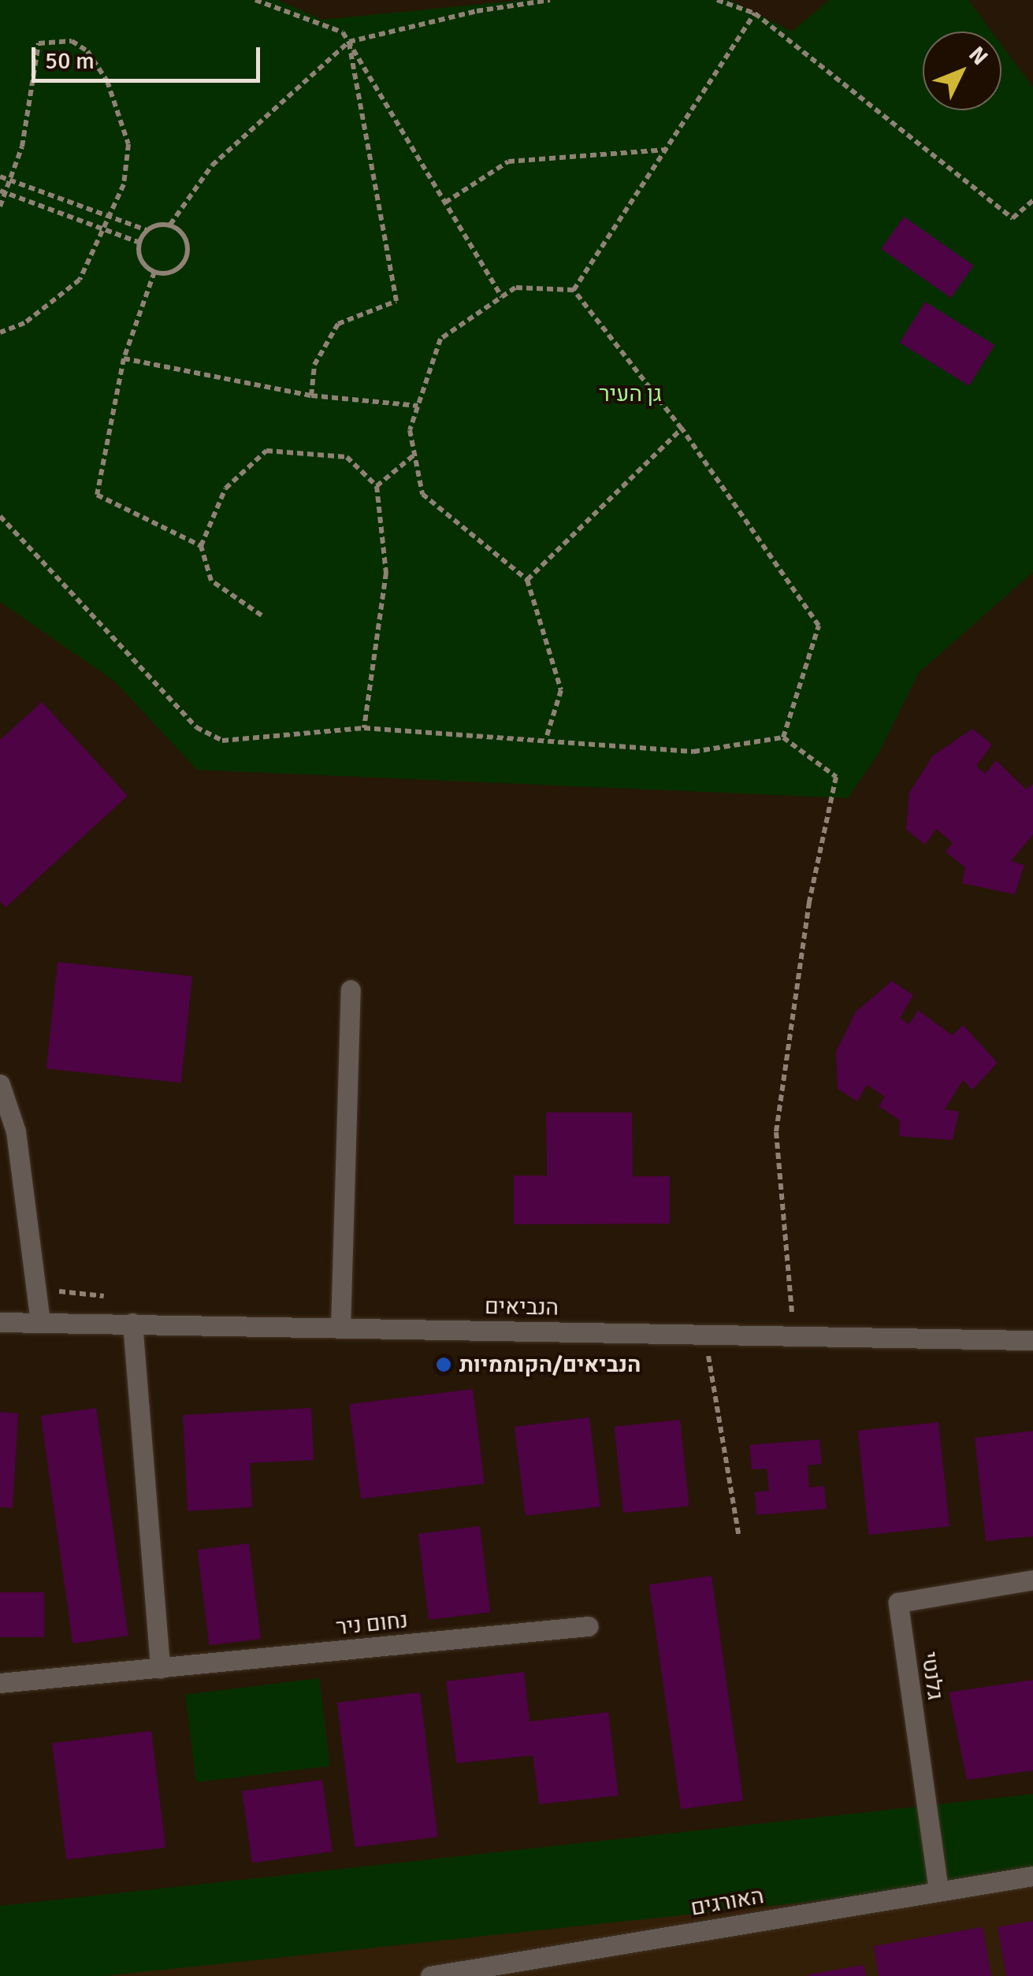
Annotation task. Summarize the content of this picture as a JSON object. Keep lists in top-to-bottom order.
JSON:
{
  "streets": {
    "street": [
      "הנביאים",
      "נחום ניר",
      "גלנטי",
      "האורגים"
    ]
  },
  "crossings": [
    ["גלנטי", "האורגים"]
  ],
  "parks": ["גן העיר"],
  "places": ["הנביאים/הקוממיות"],
  "scale_bar": "50 m",
  "north": "top right"
}
